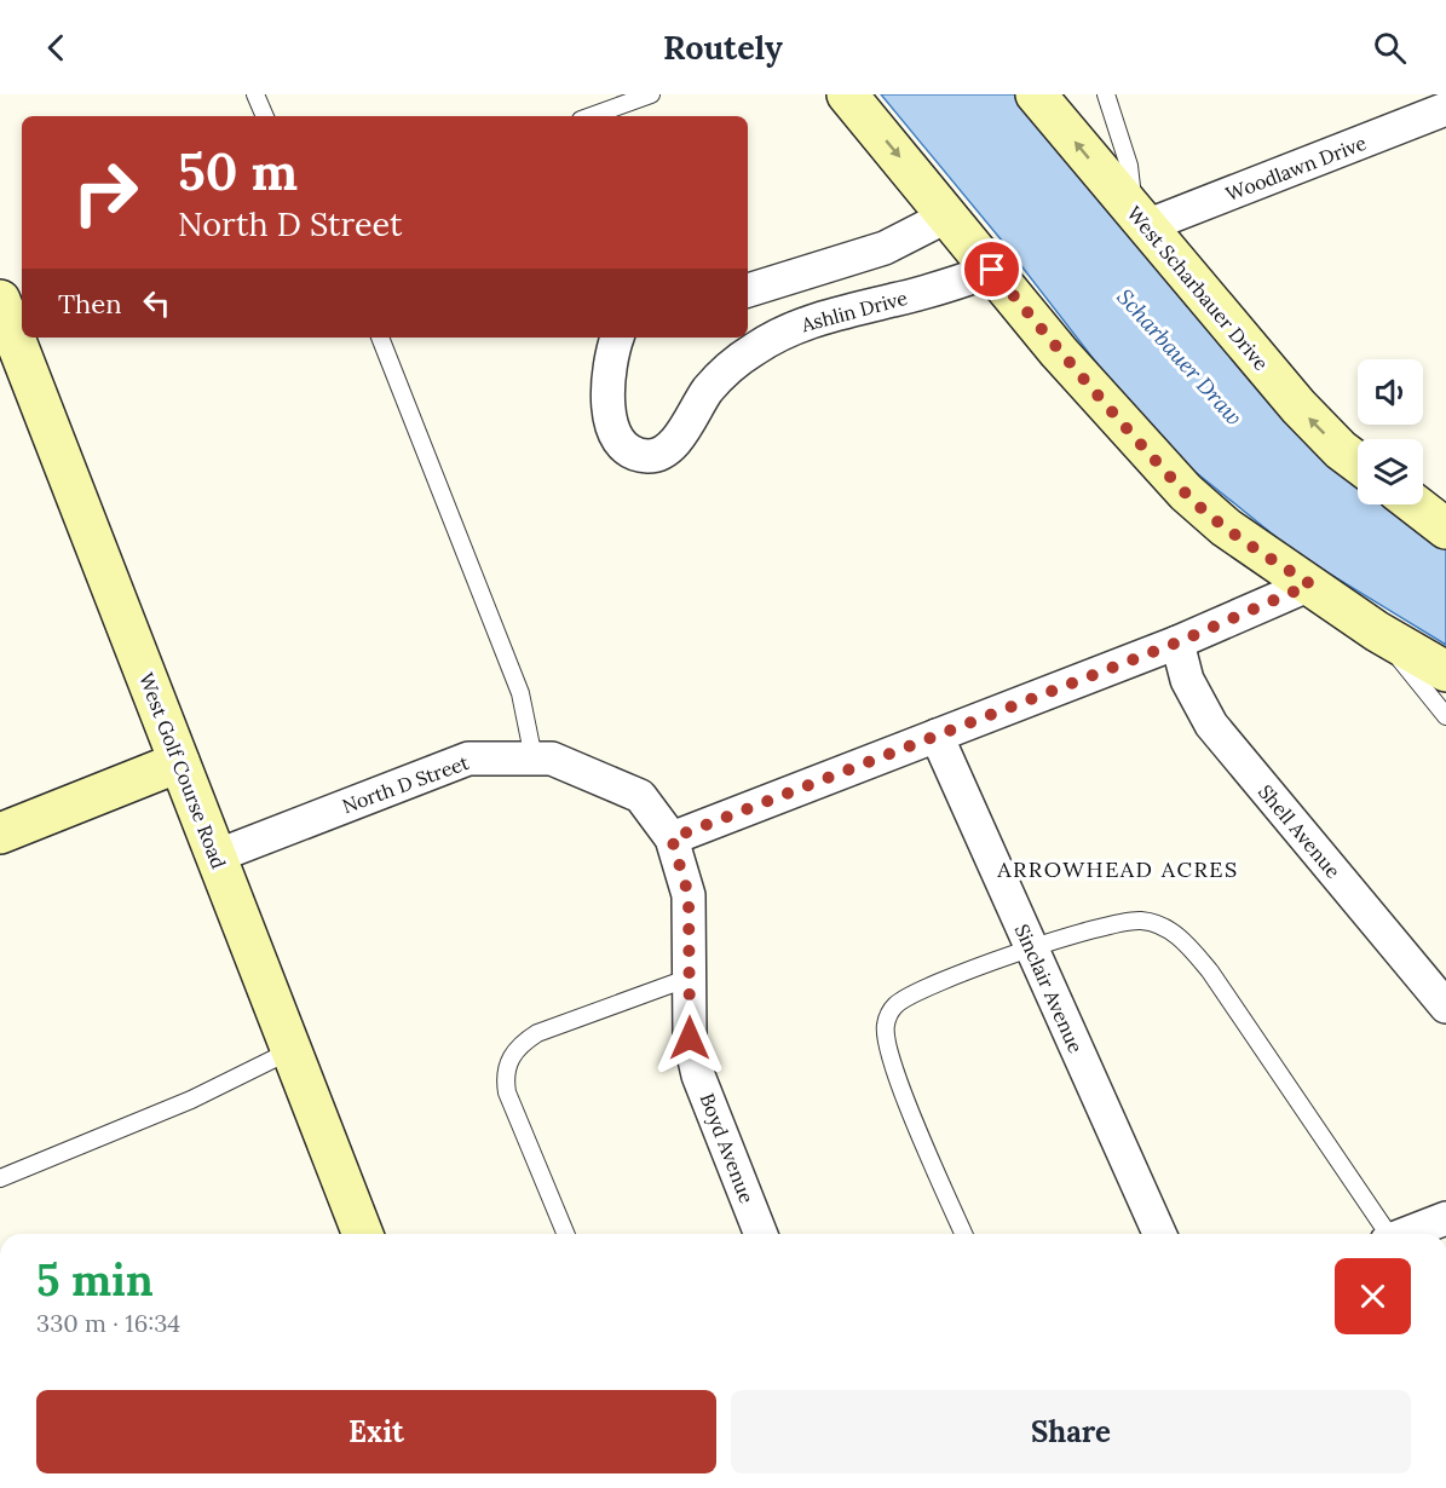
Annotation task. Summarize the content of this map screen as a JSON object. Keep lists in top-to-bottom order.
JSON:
{
  "streets": {
    "main road": ["West Scharbauer Drive", "West Golf Course Road"],
    "street": [
      "Woodlawn Drive",
      "Ashlin Drive",
      "North D Street",
      "Shell Avenue",
      "Sinclair Avenue",
      "Boyd Avenue"
    ]
  },
  "crossings": [
    ["Woodlawn Drive", "West Scharbauer Drive"],
    ["West Golf Course Road", "North D Street"],
    ["North D Street", "Boyd Avenue"]
  ],
  "districts": ["ARROWHEAD ACRES"],
  "water": ["Scharbauer Draw"],
  "page": {
    "header": "Routely",
    "turn": ["50 m", "North D Street"],
    "then": "Then",
    "heading": ["5 min", "330 m · 16:34"],
    "buttons": ["Exit", "Share"]
  }
}
